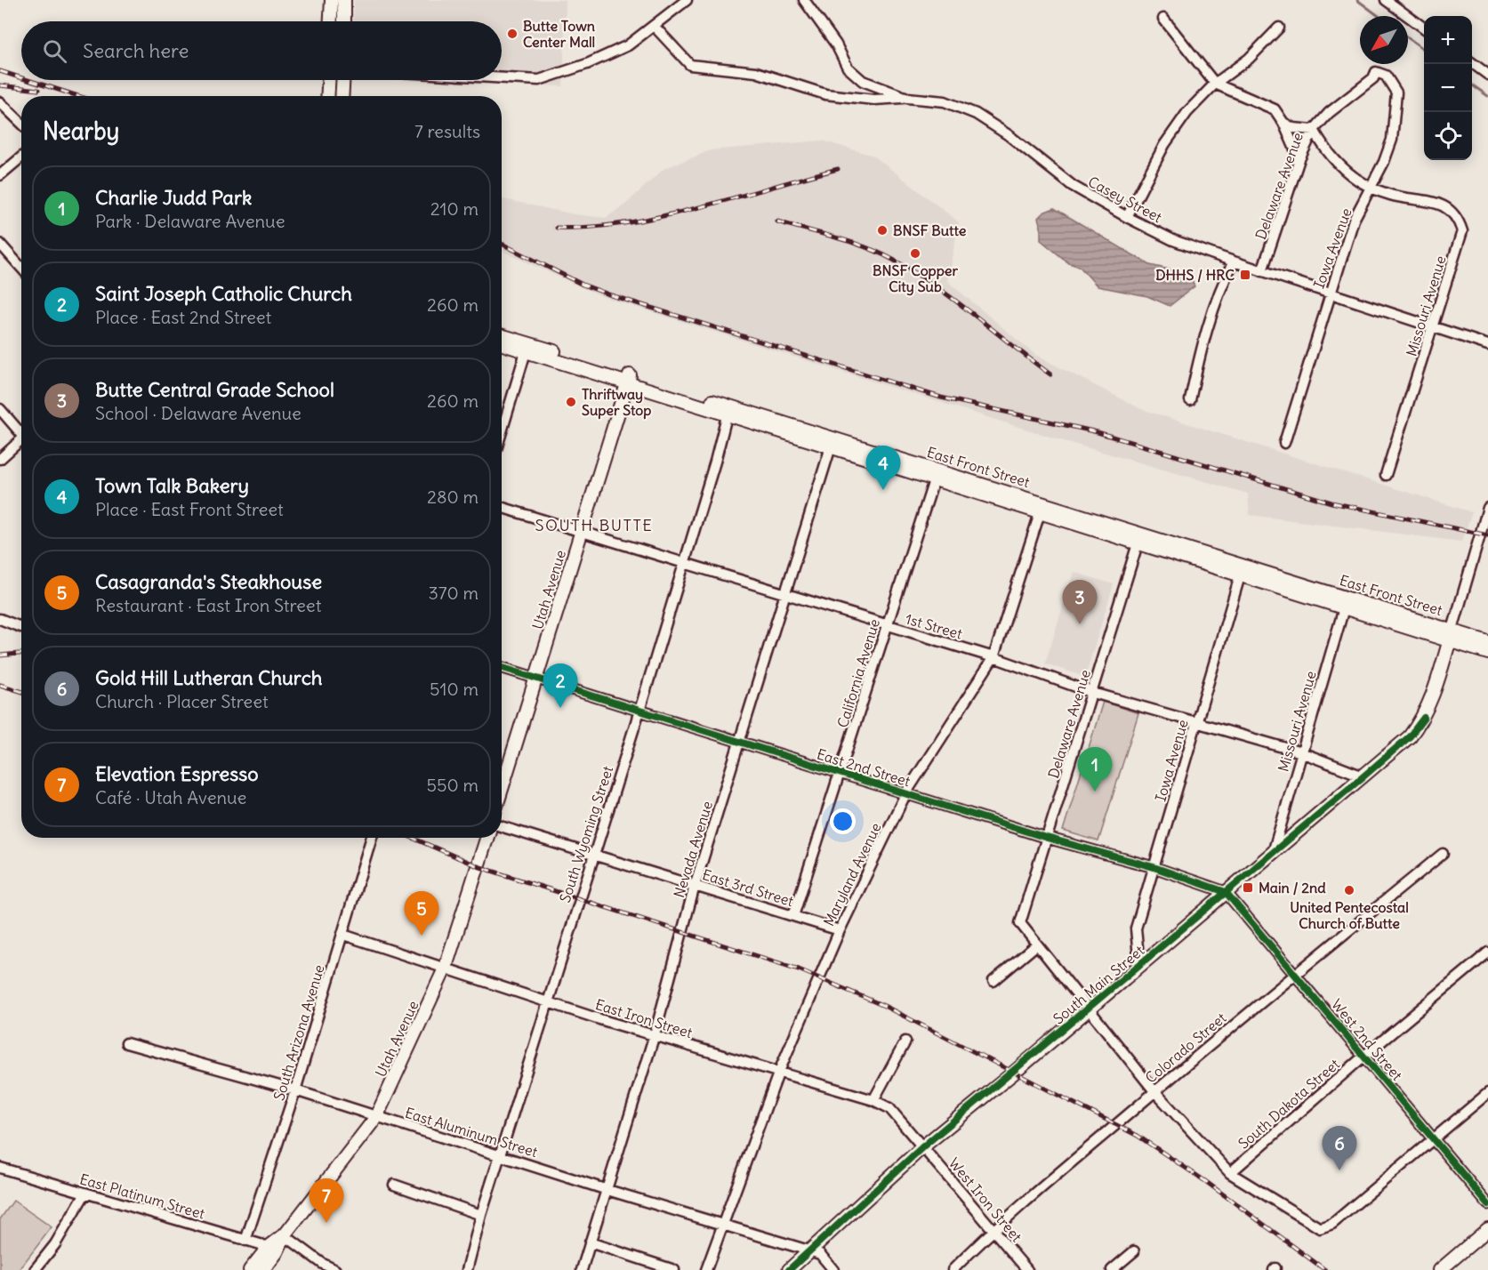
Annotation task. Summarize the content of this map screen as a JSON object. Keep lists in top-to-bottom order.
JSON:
{
  "streets": {
    "main road": ["East Front Street", "Utah Avenue", "South Main Street"],
    "street": [
      "Delaware Avenue",
      "Casey Street",
      "Iowa Avenue",
      "Missouri Avenue",
      "1st Street",
      "California Avenue",
      "East 2nd Street",
      "South Wyoming Street",
      "Nevada Avenue",
      "Maryland Avenue",
      "East 3rd Street",
      "East Iron Street",
      "South Arizona Avenue",
      "West 2nd Street",
      "Colorado Street",
      "South Dakota Street",
      "East Aluminum Street",
      "East Platinum Street",
      "West Iron Street"
    ]
  },
  "crossings": [
    ["Delaware Avenue", "Casey Street"],
    ["Delaware Avenue", "Iowa Avenue"],
    ["Delaware Avenue", "East Front Street"],
    ["Delaware Avenue", "1st Street"],
    ["Delaware Avenue", "East 2nd Street"],
    ["Casey Street", "Iowa Avenue"],
    ["Casey Street", "Missouri Avenue"],
    ["Iowa Avenue", "Missouri Avenue"],
    ["Iowa Avenue", "East Front Street"],
    ["Iowa Avenue", "1st Street"],
    ["Iowa Avenue", "East 2nd Street"],
    ["Iowa Avenue", "South Main Street"],
    ["Missouri Avenue", "East Front Street"],
    ["Missouri Avenue", "1st Street"],
    ["Missouri Avenue", "South Main Street"],
    ["East Front Street", "Utah Avenue"],
    ["East Front Street", "California Avenue"],
    ["East Front Street", "South Wyoming Street"],
    ["East Front Street", "Nevada Avenue"],
    ["East Front Street", "Maryland Avenue"],
    ["East Front Street", "South Main Street"],
    ["Utah Avenue", "1st Street"],
    ["Utah Avenue", "East 2nd Street"],
    ["Utah Avenue", "East Iron Street"],
    ["Utah Avenue", "East Aluminum Street"],
    ["Utah Avenue", "East Platinum Street"],
    ["1st Street", "California Avenue"],
    ["1st Street", "South Wyoming Street"],
    ["1st Street", "Nevada Avenue"],
    ["1st Street", "Maryland Avenue"],
    ["1st Street", "South Main Street"],
    ["California Avenue", "East 2nd Street"],
    ["California Avenue", "East 3rd Street"],
    ["East 2nd Street", "South Wyoming Street"],
    ["East 2nd Street", "Nevada Avenue"],
    ["East 2nd Street", "Maryland Avenue"],
    ["East 2nd Street", "South Main Street"],
    ["East 2nd Street", "West 2nd Street"],
    ["South Wyoming Street", "East 3rd Street"],
    ["South Wyoming Street", "East Iron Street"],
    ["South Wyoming Street", "East Aluminum Street"],
    ["Nevada Avenue", "East 3rd Street"],
    ["Nevada Avenue", "East Iron Street"],
    ["Nevada Avenue", "East Aluminum Street"],
    ["Maryland Avenue", "East 3rd Street"],
    ["Maryland Avenue", "East Iron Street"],
    ["Maryland Avenue", "East Aluminum Street"],
    ["South Main Street", "East Iron Street"],
    ["South Main Street", "West 2nd Street"],
    ["South Main Street", "East Aluminum Street"],
    ["South Main Street", "West Iron Street"],
    ["East Iron Street", "South Arizona Avenue"],
    ["East Iron Street", "West Iron Street"],
    ["South Arizona Avenue", "East Aluminum Street"],
    ["South Arizona Avenue", "East Platinum Street"],
    ["West 2nd Street", "Colorado Street"],
    ["West 2nd Street", "South Dakota Street"],
    ["Colorado Street", "West Iron Street"]
  ],
  "districts": ["SOUTH BUTTE"],
  "places": {
    "other": [
      "Butte Town Center Mall",
      "BNSF Butte",
      "BNSF Copper City Sub",
      "Thriftway Super Stop",
      "United Pentecostal Church of Butte"
    ],
    "transit": ["DHHS / HRC", "Main / 2nd"]
  },
  "north": "bottom left",
  "page": {
    "map_buttons": ["+", "−"],
    "search": "Search here",
    "heading": ["Nearby", "7 results"],
    "list": [
      {
        "mark": "1",
        "name": "Charlie Judd Park",
        "note": "Park · Delaware Avenue",
        "value": "210 m"
      },
      {
        "mark": "2",
        "name": "Saint Joseph Catholic Church",
        "note": "Place · East 2nd Street",
        "value": "260 m"
      },
      {
        "mark": "3",
        "name": "Butte Central Grade School",
        "note": "School · Delaware Avenue",
        "value": "260 m"
      },
      {
        "mark": "4",
        "name": "Town Talk Bakery",
        "note": "Place · East Front Street",
        "value": "280 m"
      },
      {
        "mark": "5",
        "name": "Casagranda's Steakhouse",
        "note": "Restaurant · East Iron Street",
        "value": "370 m"
      },
      {
        "mark": "6",
        "name": "Gold Hill Lutheran Church",
        "note": "Church · Placer Street",
        "value": "510 m"
      },
      {
        "mark": "7",
        "name": "Elevation Espresso",
        "note": "Café · Utah Avenue",
        "value": "550 m"
      }
    ],
    "pins": [
      "4",
      "3",
      "2",
      "1",
      "5",
      "6",
      "7"
    ]
  }
}
